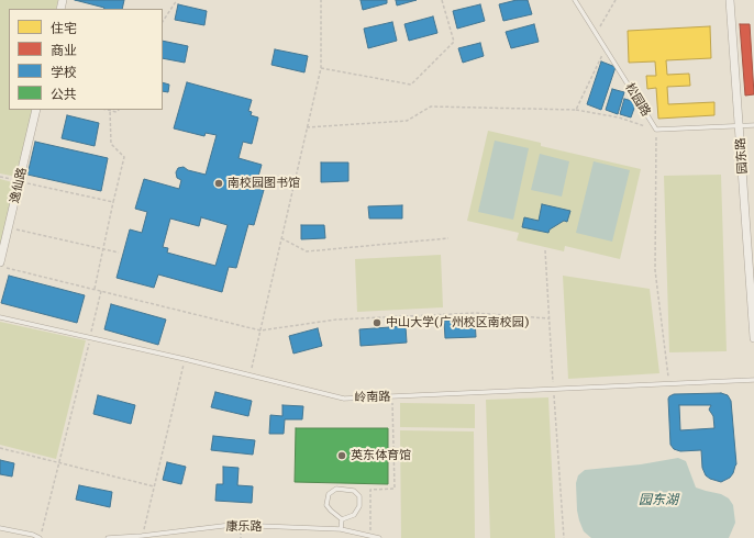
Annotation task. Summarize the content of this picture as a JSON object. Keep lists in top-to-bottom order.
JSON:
{
  "streets": {
    "street": ["园东路", "逸仙路"],
    "lane": ["松园路", "岭南路", "康乐路"]
  },
  "crossings": [
    ["松园路", "园东路"]
  ],
  "water": ["园东湖"],
  "places": ["南校园图书馆", "中山大学(广州校区南校园)", "英东体育馆"],
  "legend": [
    "住宅",
    "商业",
    "学校",
    "公共"
  ]
}
